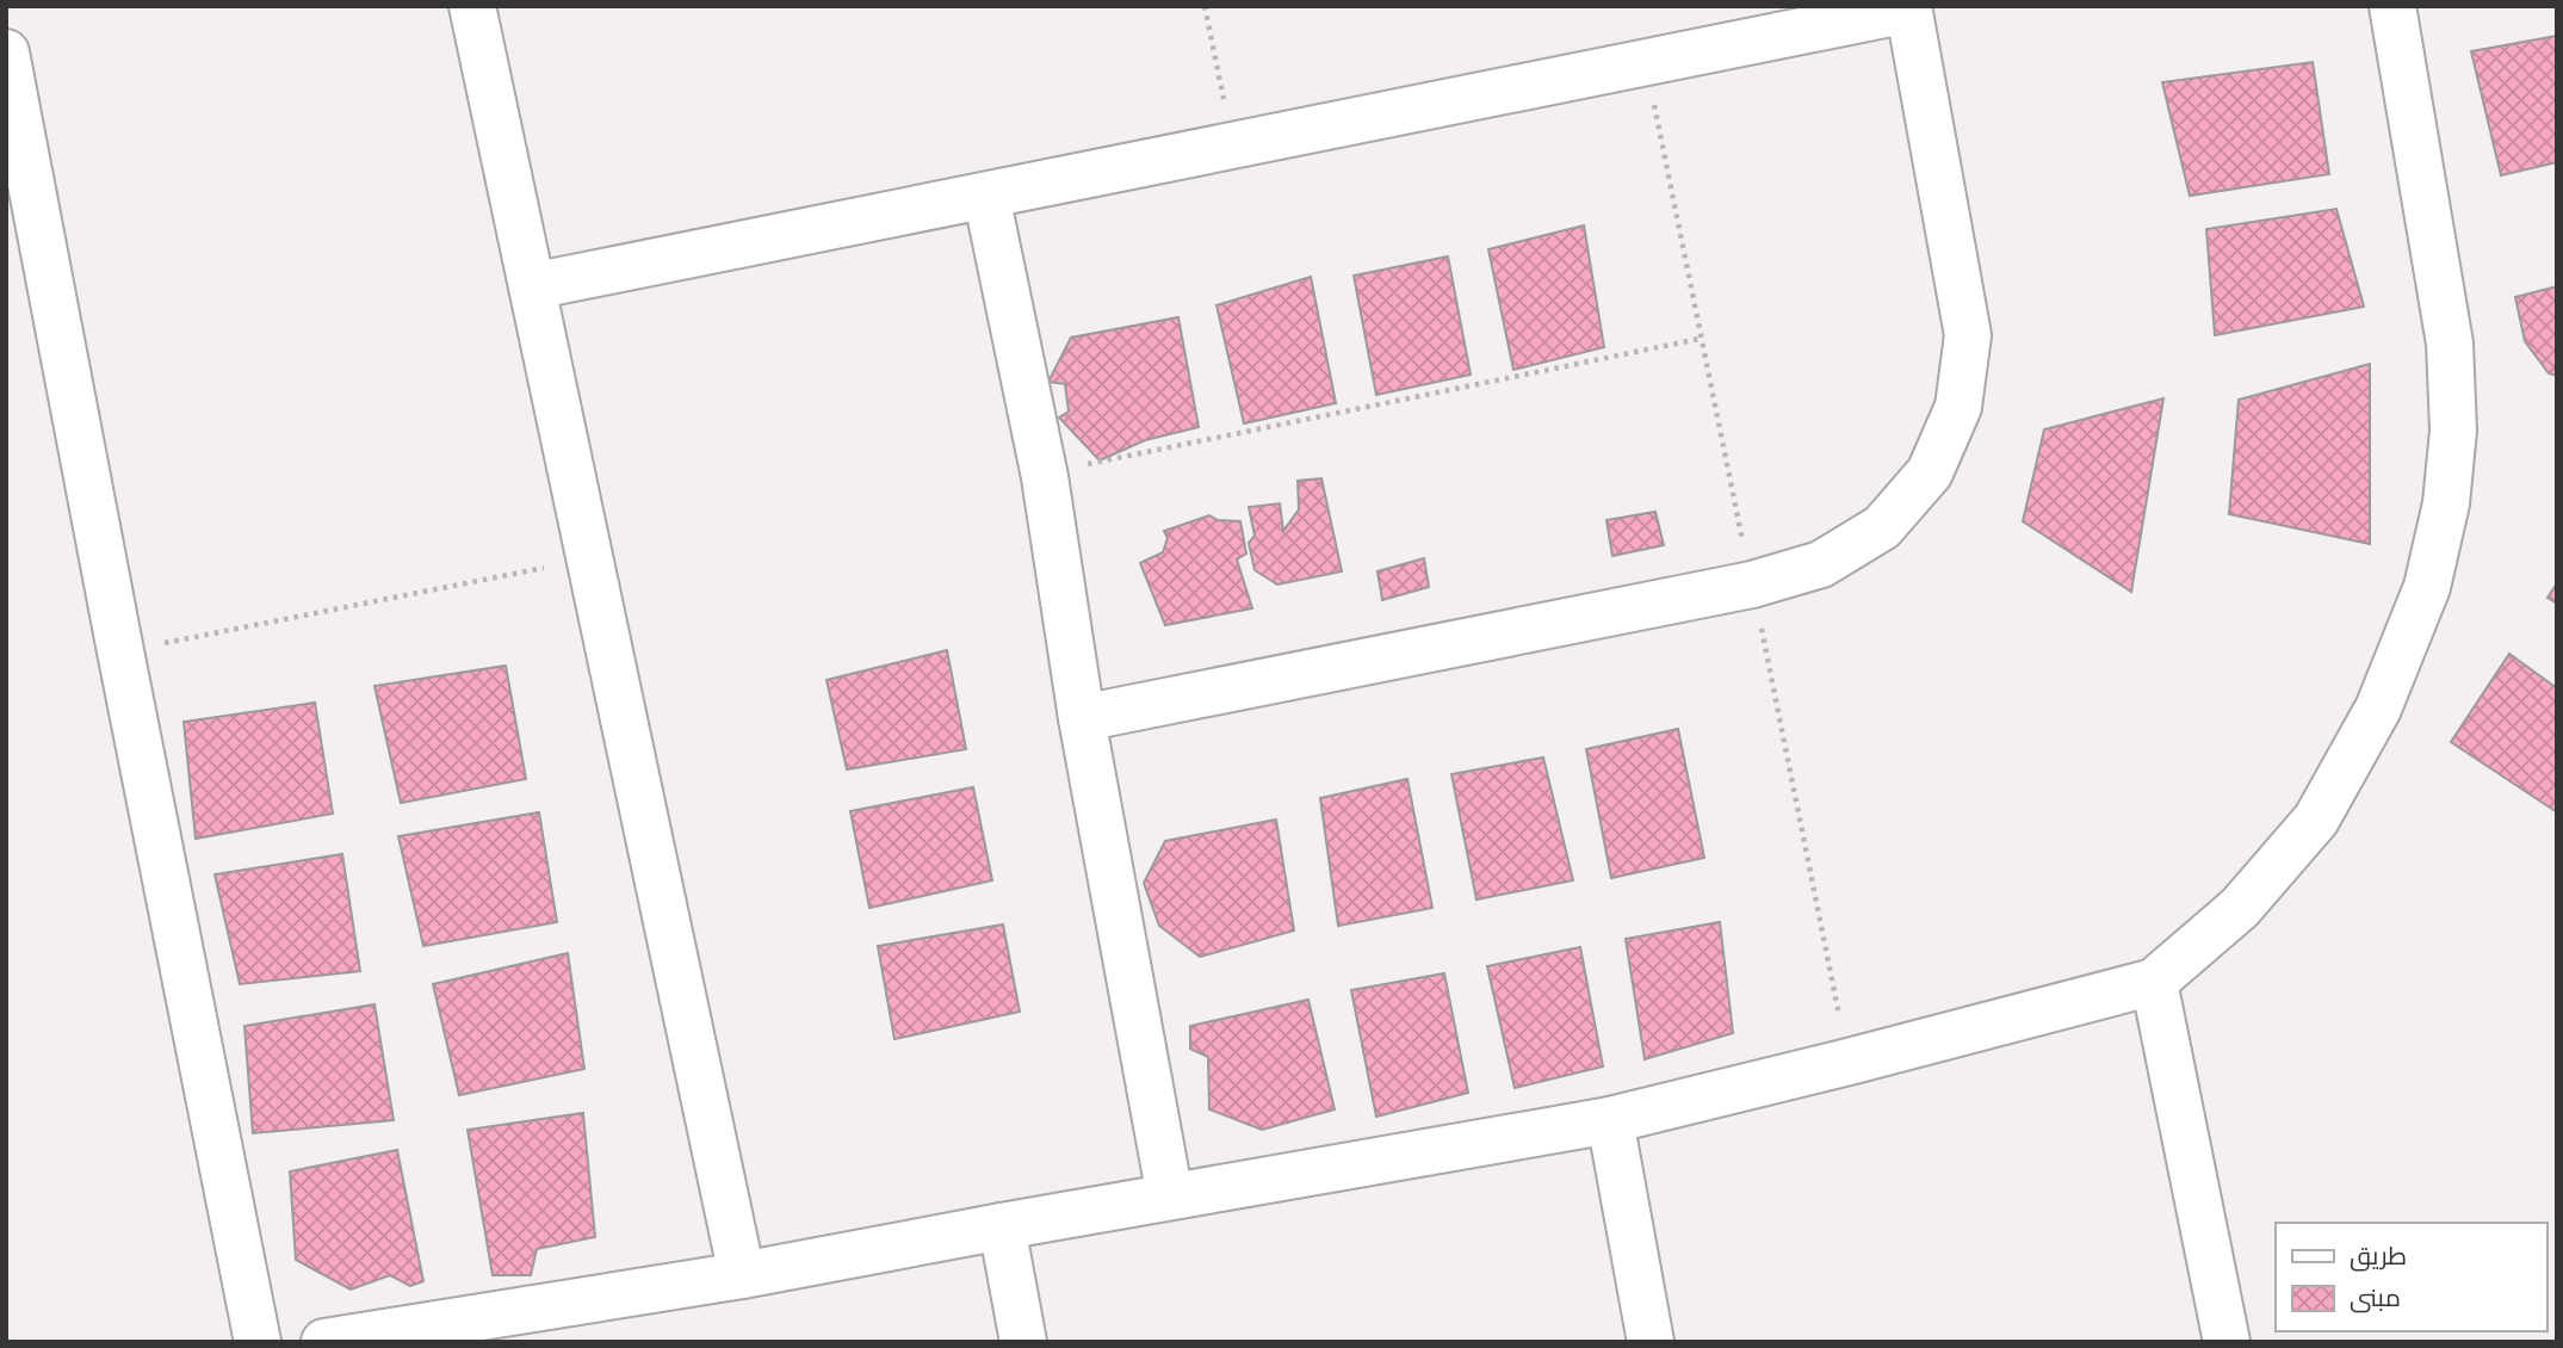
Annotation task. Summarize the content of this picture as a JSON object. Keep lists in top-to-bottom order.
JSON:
{
  "legend": ["طريق", "مبنى"]
}
